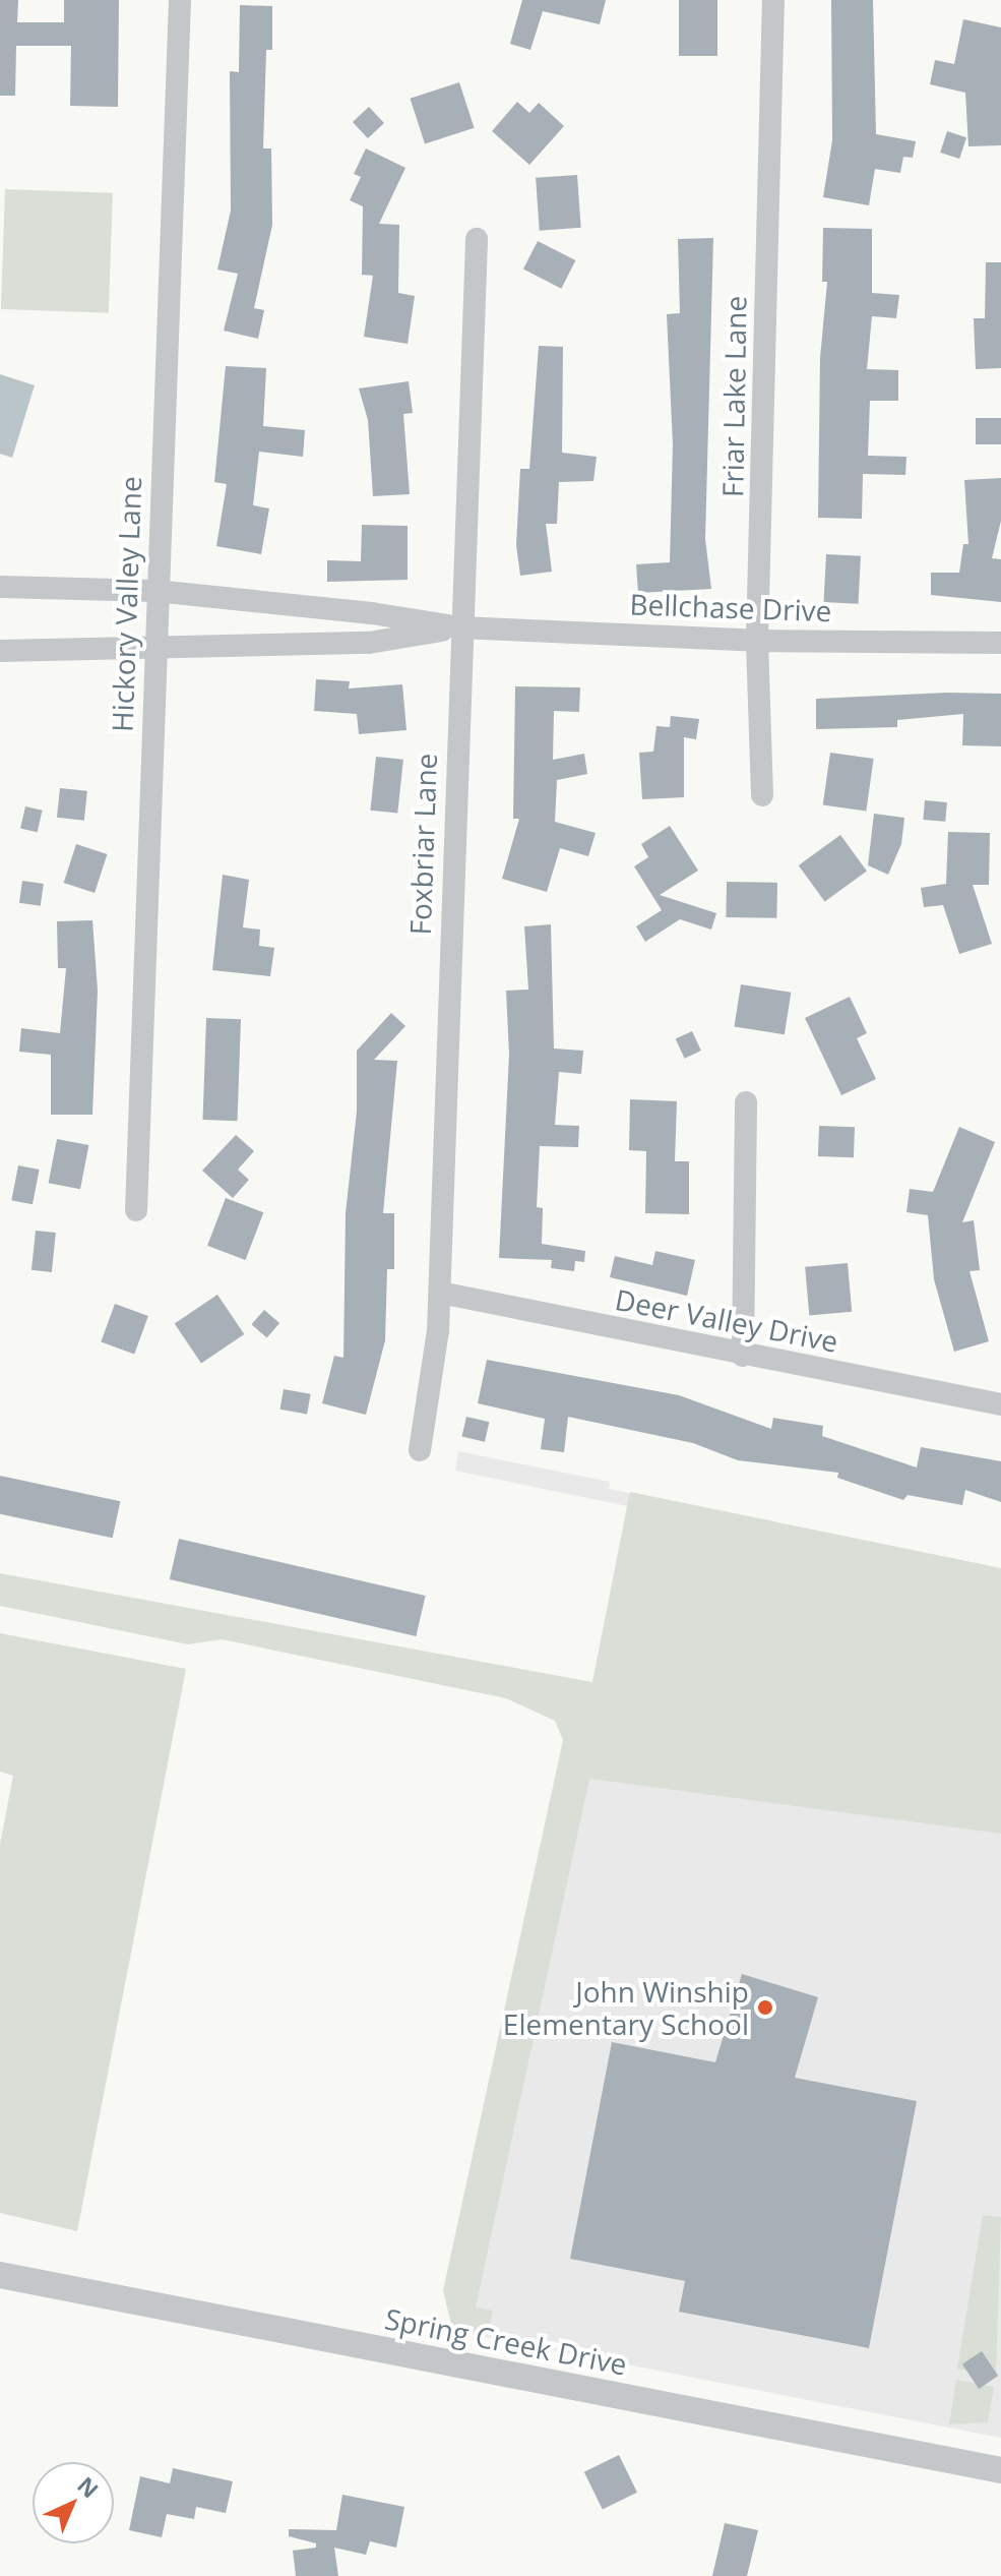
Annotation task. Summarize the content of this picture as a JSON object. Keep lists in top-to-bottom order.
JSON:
{
  "streets": {
    "street": [
      "Friar Lake Lane",
      "Hickory Valley Lane",
      "Bellchase Drive",
      "Foxbriar Lane",
      "Deer Valley Drive",
      "Spring Creek Drive"
    ]
  },
  "crossings": [
    ["Friar Lake Lane", "Bellchase Drive"],
    ["Hickory Valley Lane", "Bellchase Drive"],
    ["Bellchase Drive", "Foxbriar Lane"],
    ["Foxbriar Lane", "Deer Valley Drive"]
  ],
  "places": ["John Winship Elementary School"],
  "north": "top right"
}
